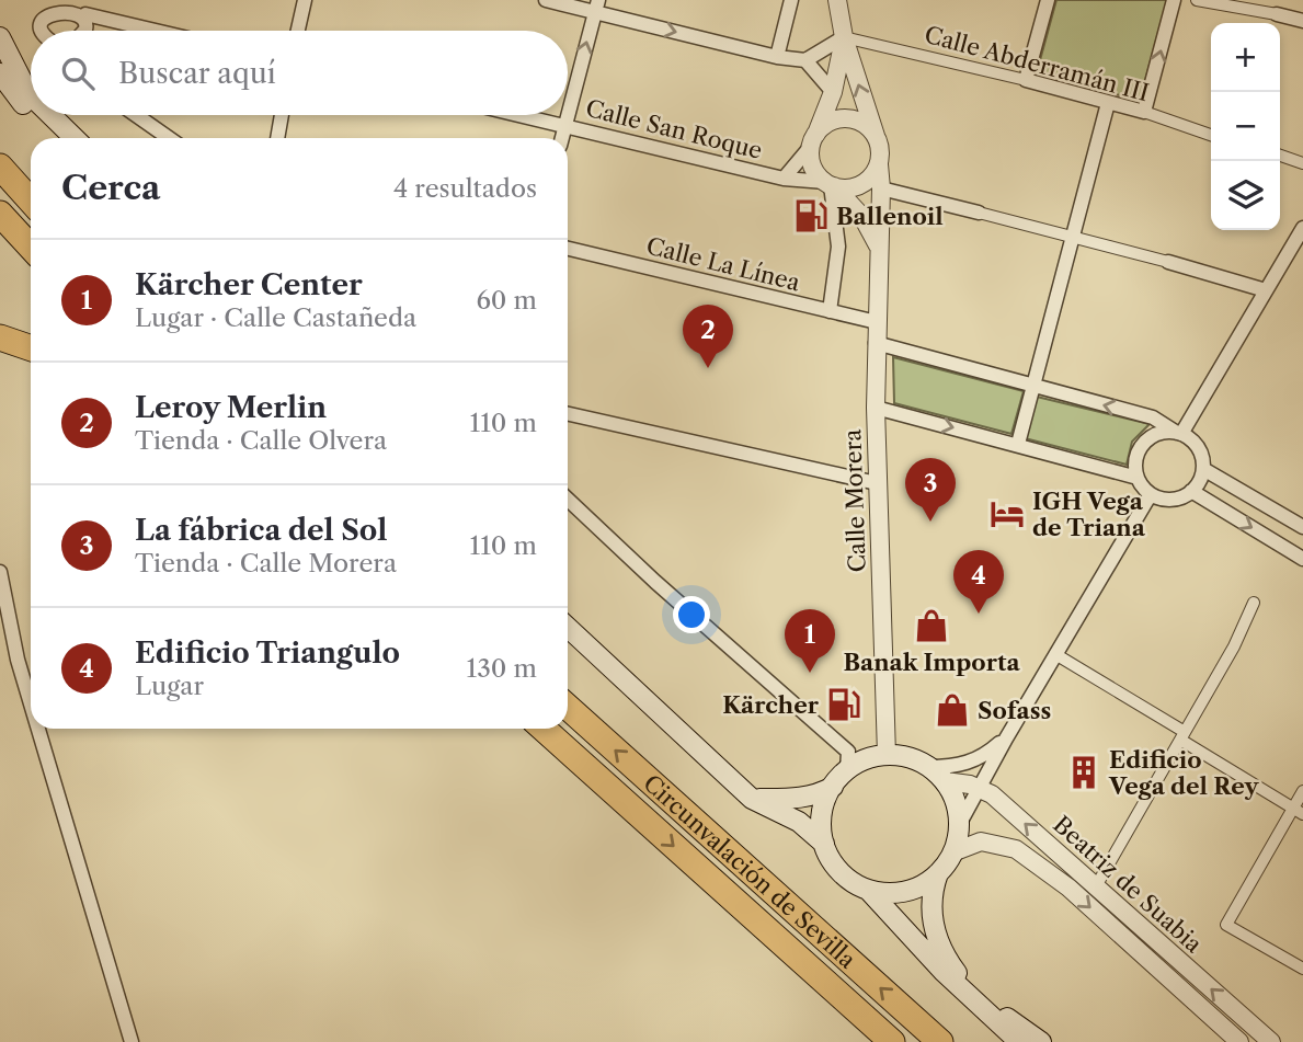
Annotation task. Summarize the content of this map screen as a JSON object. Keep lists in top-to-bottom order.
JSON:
{
  "streets": {
    "highway": ["Circunvalación de Sevilla"],
    "street": [
      "Calle Abderramán III",
      "Calle San Roque",
      "Calle La Línea",
      "Calle Morera",
      "Beatriz de Suabia"
    ]
  },
  "crossings": [
    ["Calle San Roque", "Calle Morera"],
    ["Calle La Línea", "Calle Morera"],
    ["Calle Morera", "Beatriz de Suabia"]
  ],
  "places": {
    "fuel station": ["Ballenoil", "Kärcher"],
    "hotel": ["IGH Vega de Triana"],
    "shop": ["Banak Importa", "Sofass"],
    "building": ["Edificio Vega del Rey"]
  },
  "page": {
    "map_buttons": ["+", "−"],
    "search": "Buscar aquí",
    "heading": ["Cerca", "4 resultados"],
    "list": [
      {
        "mark": "1",
        "name": "Kärcher Center",
        "note": "Lugar · Calle Castañeda",
        "value": "60 m"
      },
      {
        "mark": "2",
        "name": "Leroy Merlin",
        "note": "Tienda · Calle Olvera",
        "value": "110 m"
      },
      {
        "mark": "3",
        "name": "La fábrica del Sol",
        "note": "Tienda · Calle Morera",
        "value": "110 m"
      },
      {
        "mark": "4",
        "name": "Edificio Triangulo",
        "note": "Lugar",
        "value": "130 m"
      }
    ],
    "pins": [
      "2",
      "3",
      "4",
      "1"
    ]
  }
}
